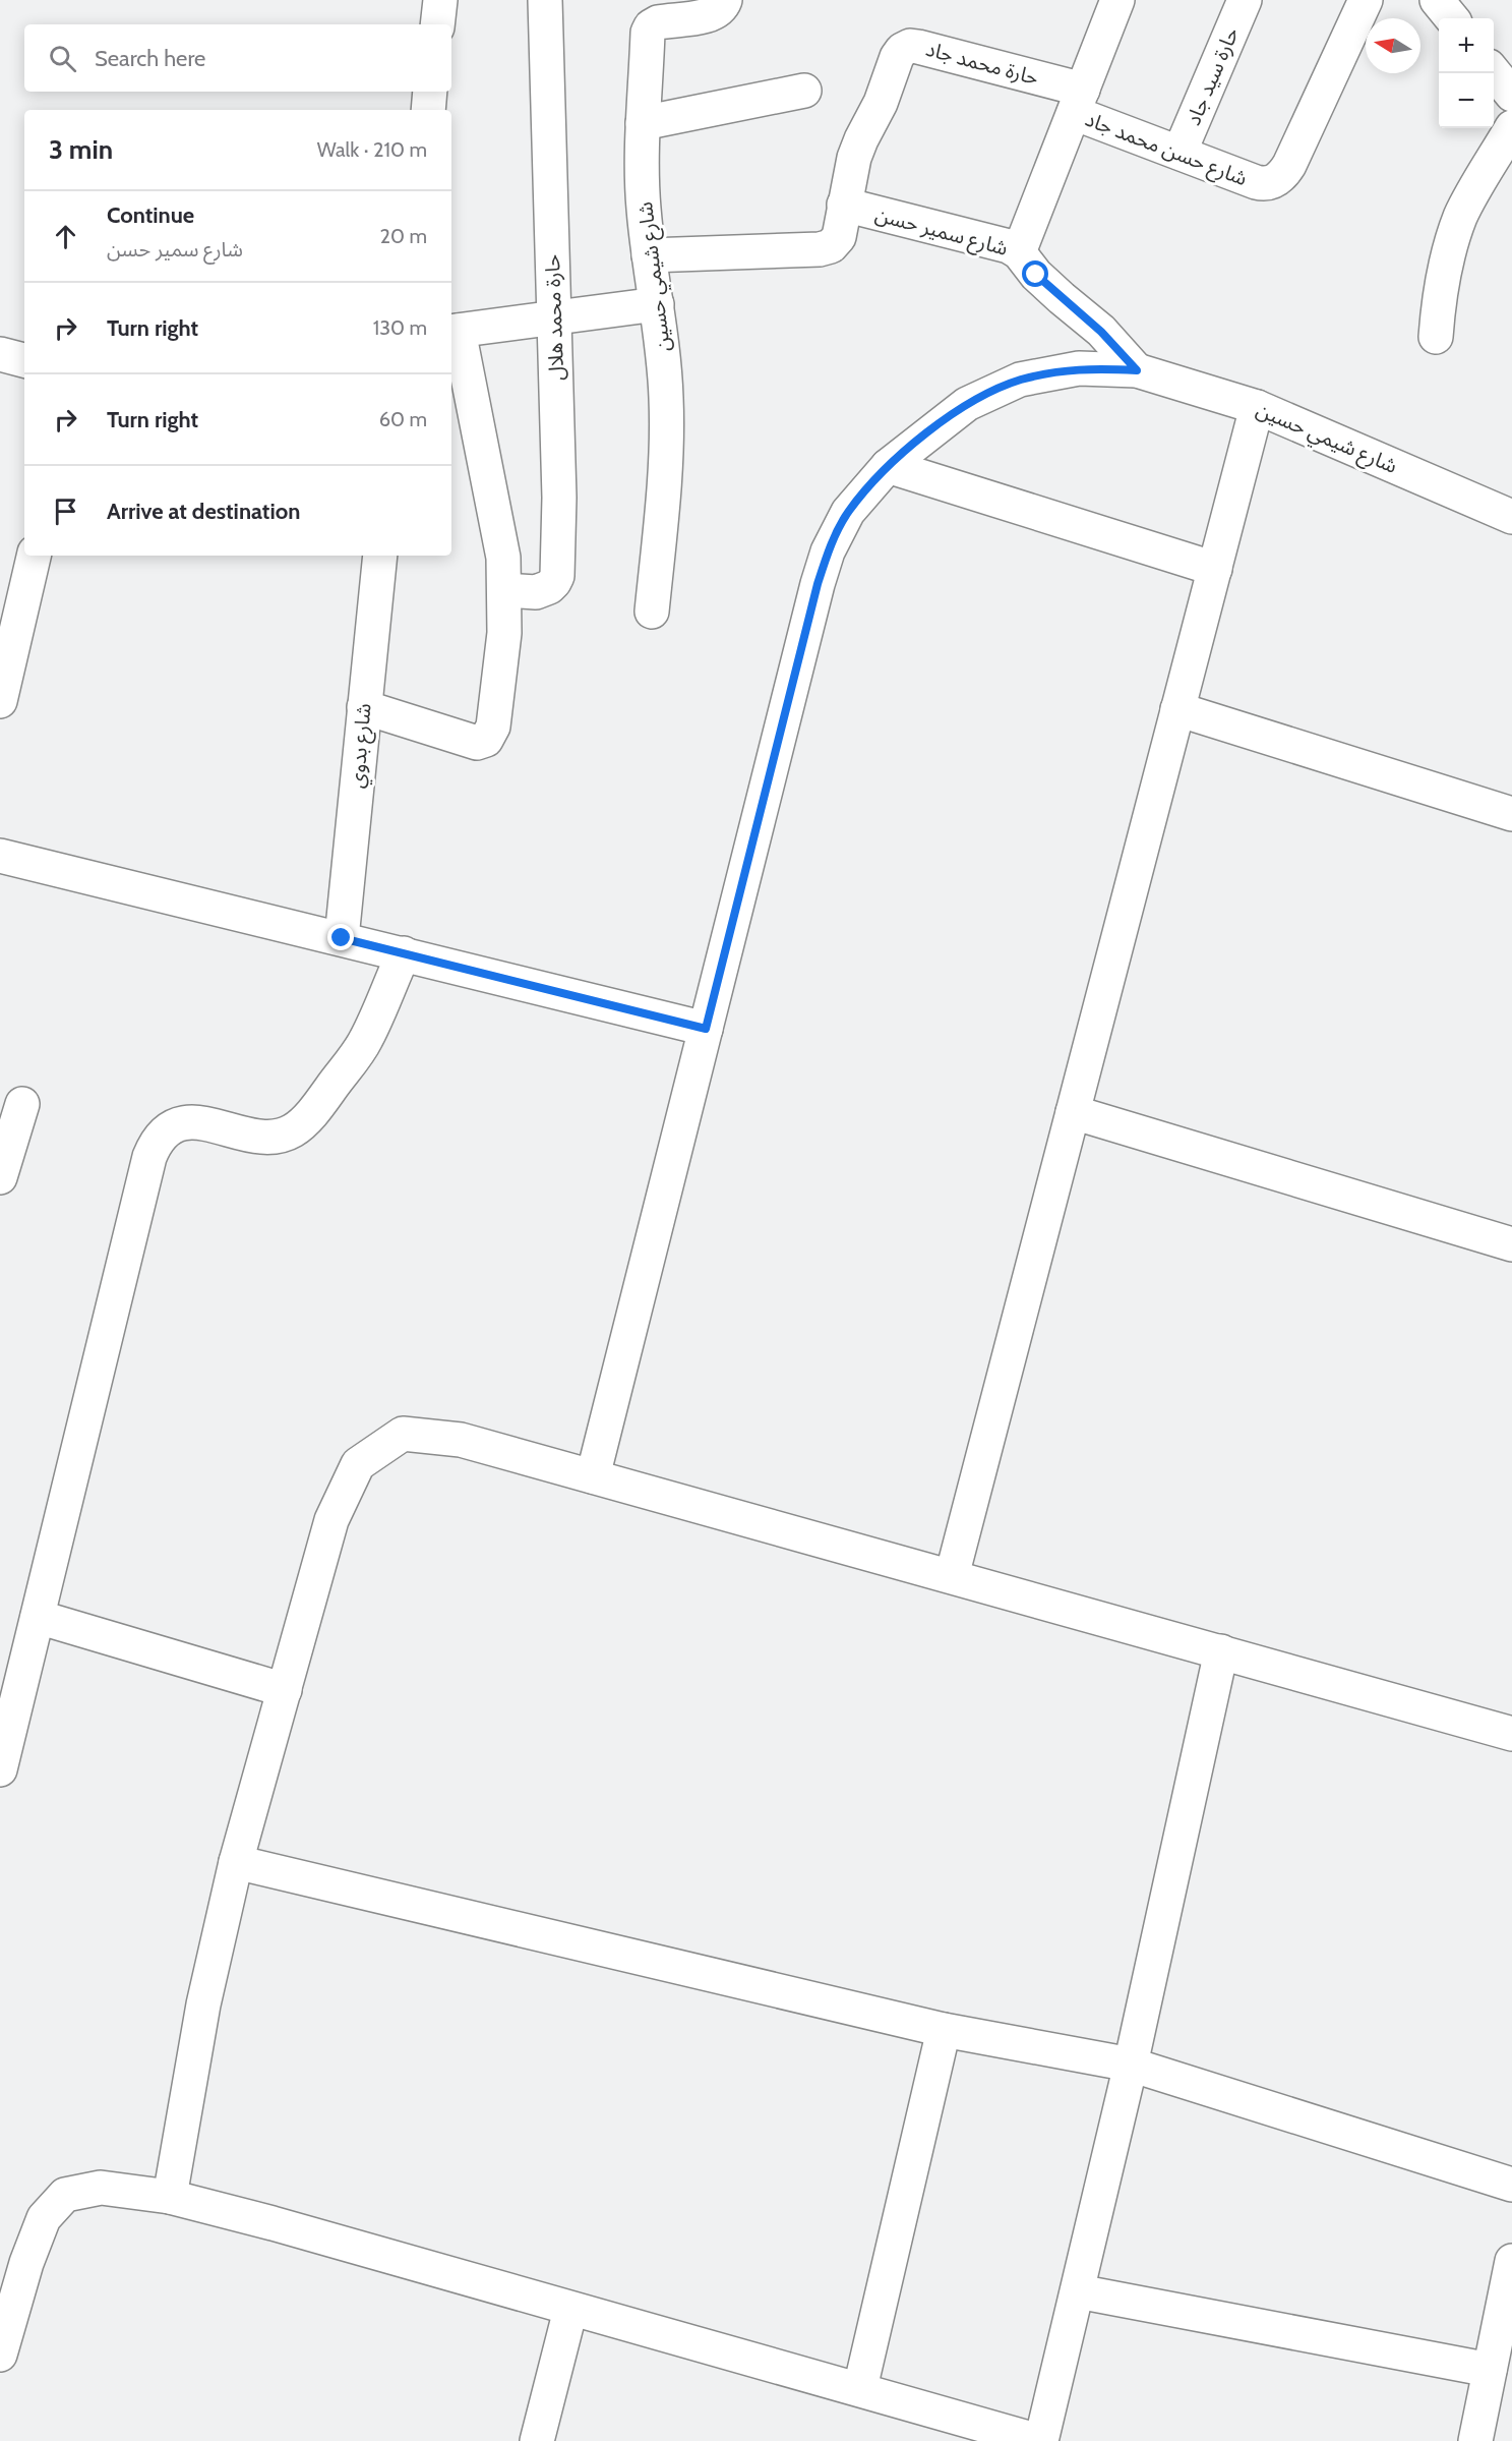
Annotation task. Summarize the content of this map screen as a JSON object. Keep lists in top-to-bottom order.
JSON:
{
  "streets": {
    "street": [
      "حارة محمد جاد",
      "حارة سيد جاد",
      "شارع حسن محمد جاد",
      "شارع سمير حسن",
      "شارع شيمي حسين",
      "حارة محمد هلال",
      "شارع بدوي"
    ]
  },
  "crossings": [
    ["حارة محمد جاد", "شارع حسن محمد جاد"],
    ["حارة محمد جاد", "شارع سمير حسن"],
    ["حارة محمد جاد", "شارع شيمي حسين"],
    ["حارة سيد جاد", "شارع حسن محمد جاد"],
    ["شارع سمير حسن", "شارع شيمي حسين"]
  ],
  "north": "left",
  "page": {
    "map_buttons": ["+", "−"],
    "search": "Search here",
    "heading": ["3 min", "Walk · 210 m"],
    "list": [
      ["Continue", "شارع سمير حسن", "20 m"],
      ["Turn right", "130 m"],
      ["Turn right", "60 m"],
      "Arrive at destination"
    ]
  }
}
